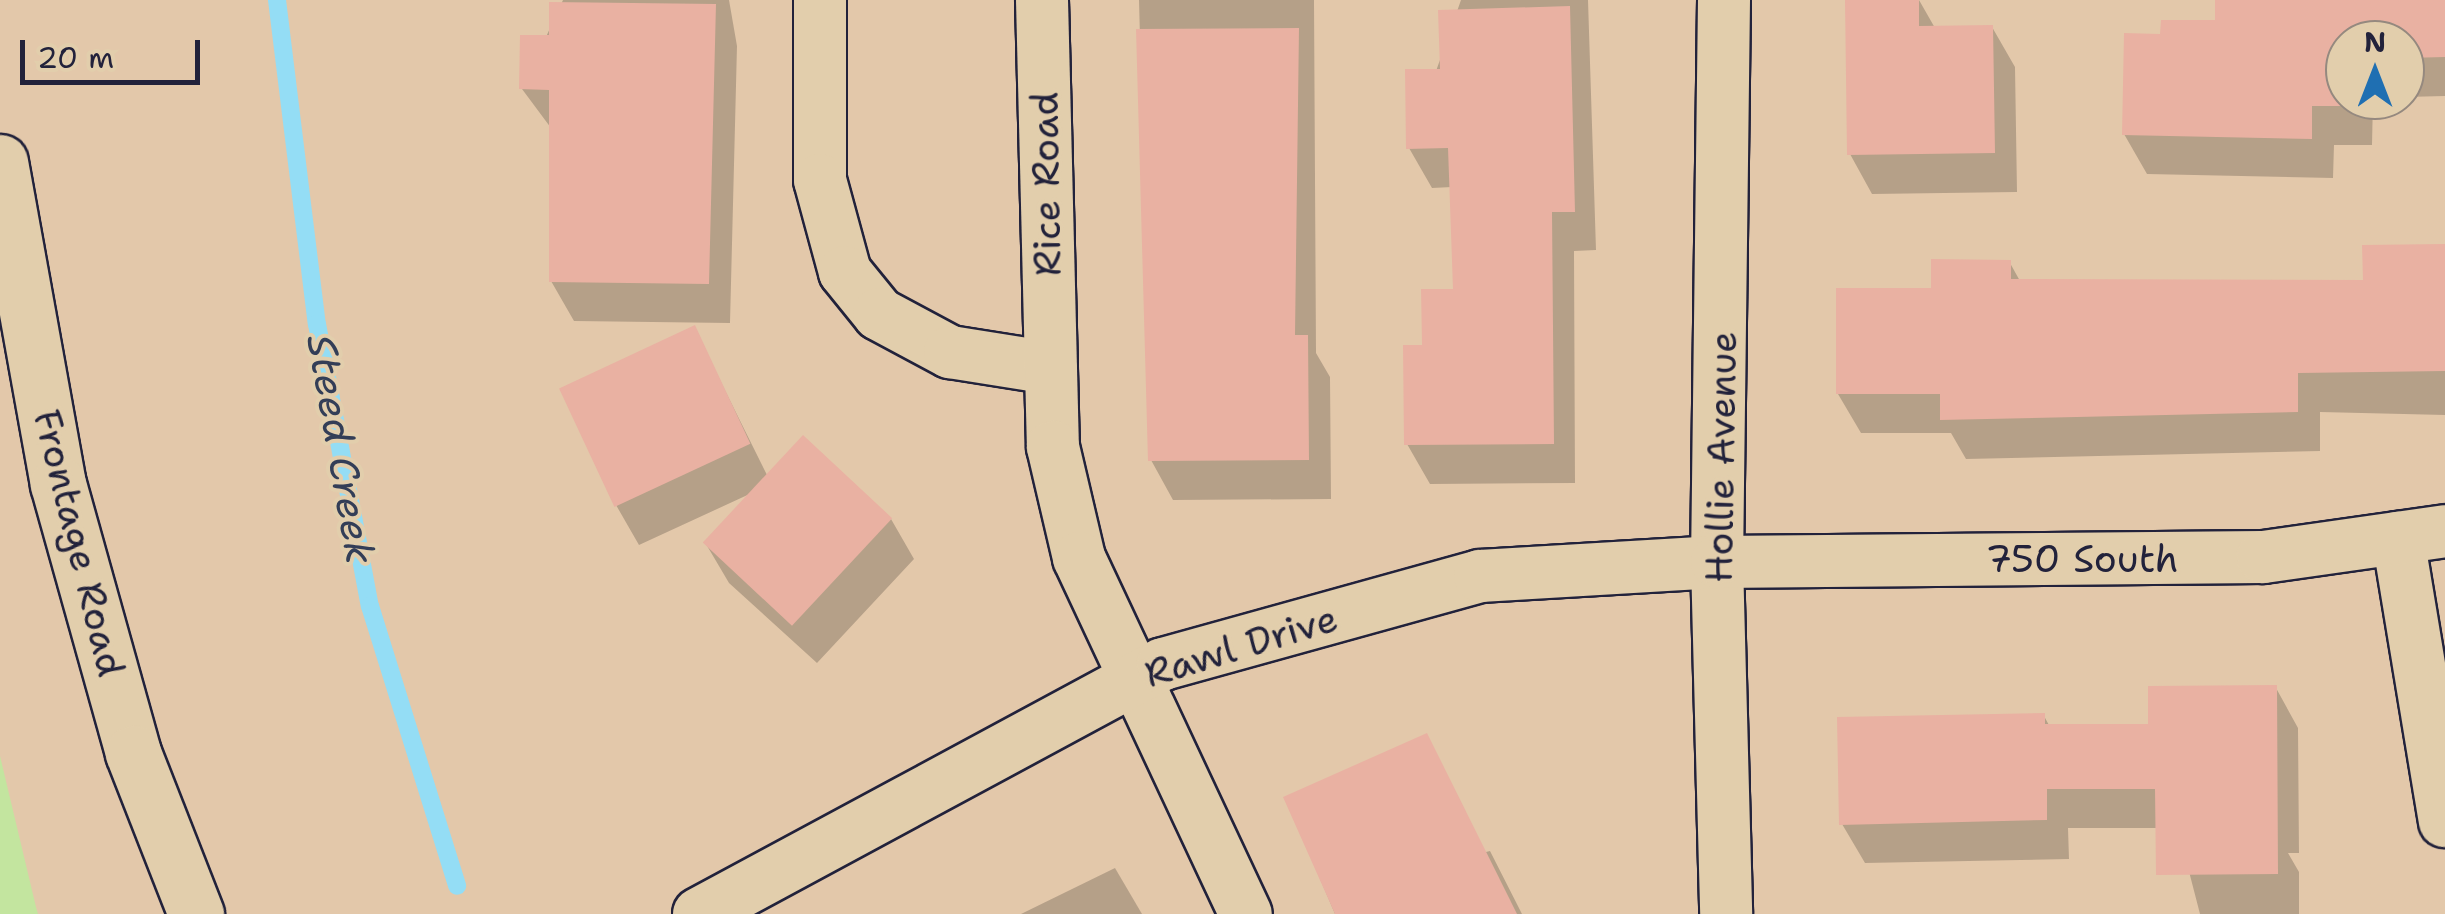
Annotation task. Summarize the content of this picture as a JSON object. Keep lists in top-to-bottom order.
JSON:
{
  "streets": {
    "street": [
      "Rice Road",
      "Hollie Avenue",
      "Frontage Road",
      "750 South",
      "Rawl Drive"
    ]
  },
  "crossings": [
    ["Rice Road", "Rawl Drive"],
    ["Hollie Avenue", "750 South"],
    ["Hollie Avenue", "Rawl Drive"],
    ["750 South", "Rawl Drive"]
  ],
  "water": ["Steed Creek"],
  "scale_bar": "20 m",
  "north": "top"
}
